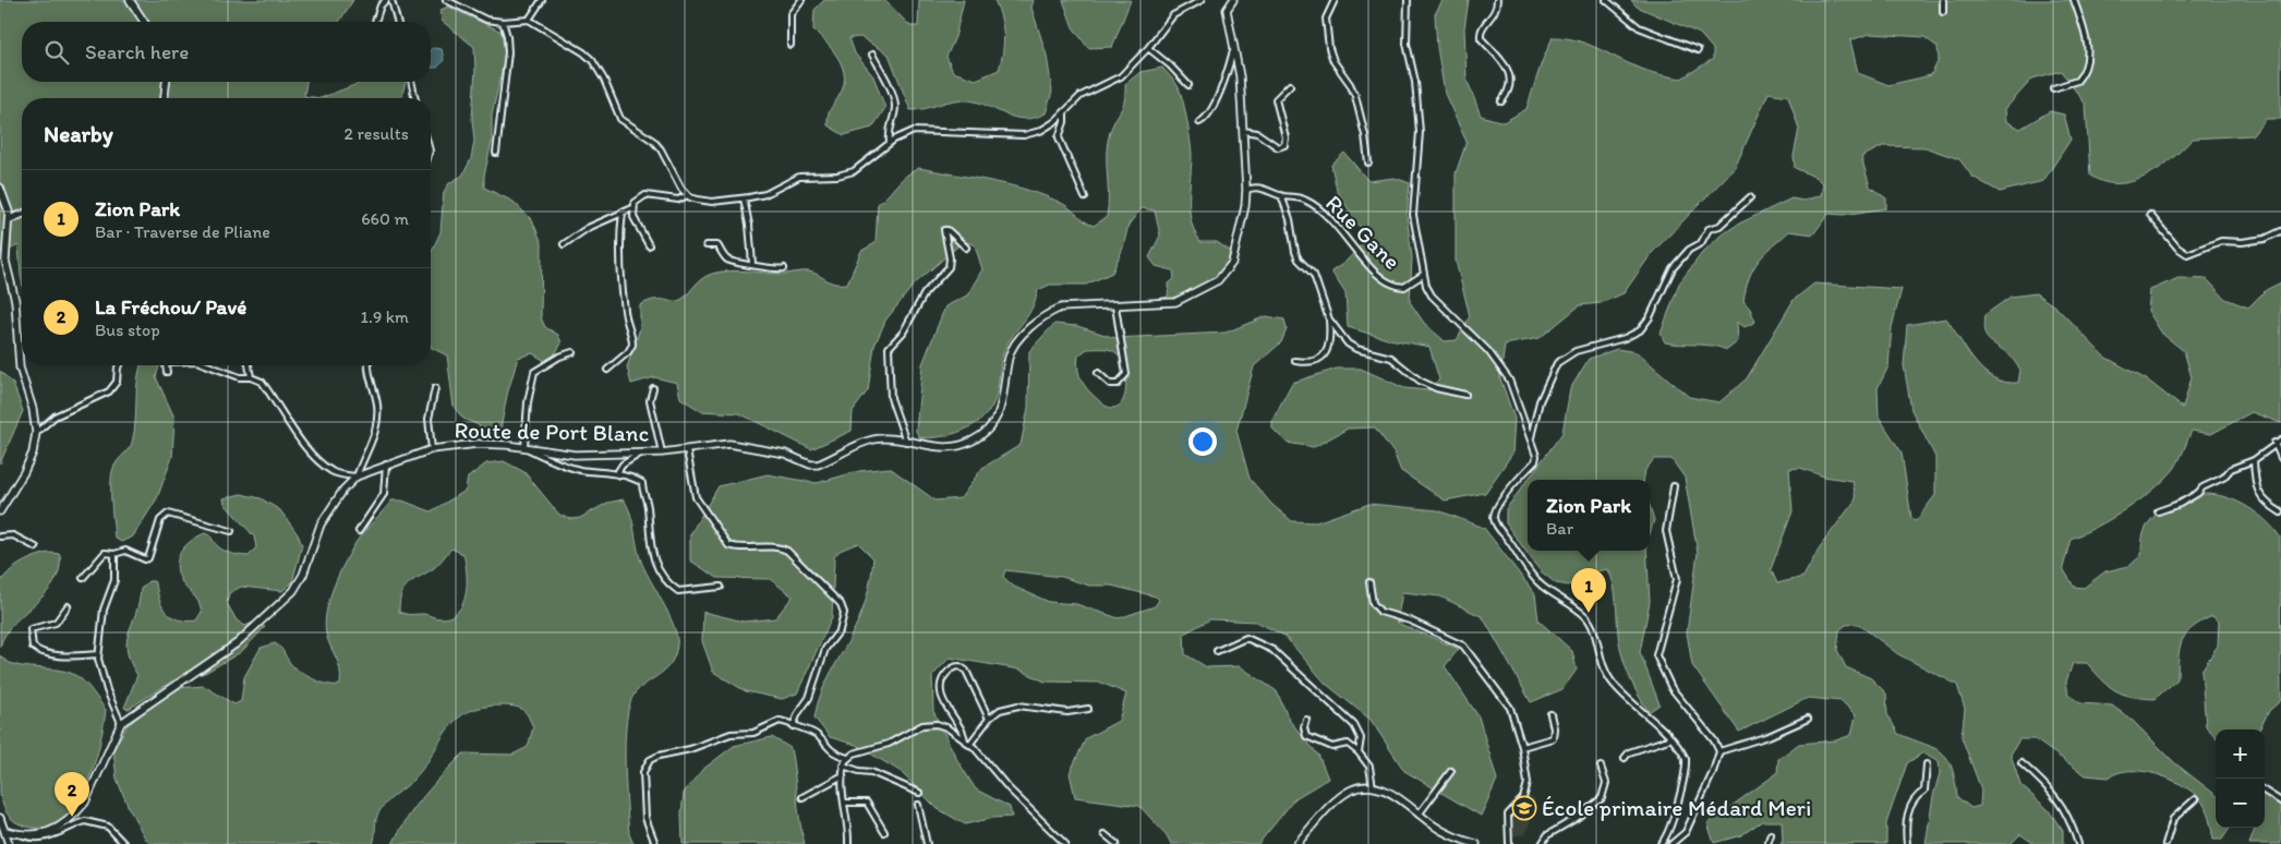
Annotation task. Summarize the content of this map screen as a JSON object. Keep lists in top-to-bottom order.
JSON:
{
  "streets": {
    "street": ["Rue Gane", "Route de Port Blanc"]
  },
  "crossings": [
    ["Rue Gane", "Route de Port Blanc"]
  ],
  "places": {
    "school or university": ["École primaire Médard Meri"]
  },
  "page": {
    "search": "Search here",
    "heading": ["Nearby", "2 results"],
    "list": [
      {
        "mark": "1",
        "name": "Zion Park",
        "note": "Bar · Traverse de Pliane",
        "value": "660 m"
      },
      {
        "mark": "2",
        "name": "La Fréchou/ Pavé",
        "note": "Bus stop",
        "value": "1.9 km"
      }
    ],
    "popup": ["Zion Park", "Bar"],
    "pins": ["1", "2"],
    "map_buttons": ["+", "−"]
  }
}
